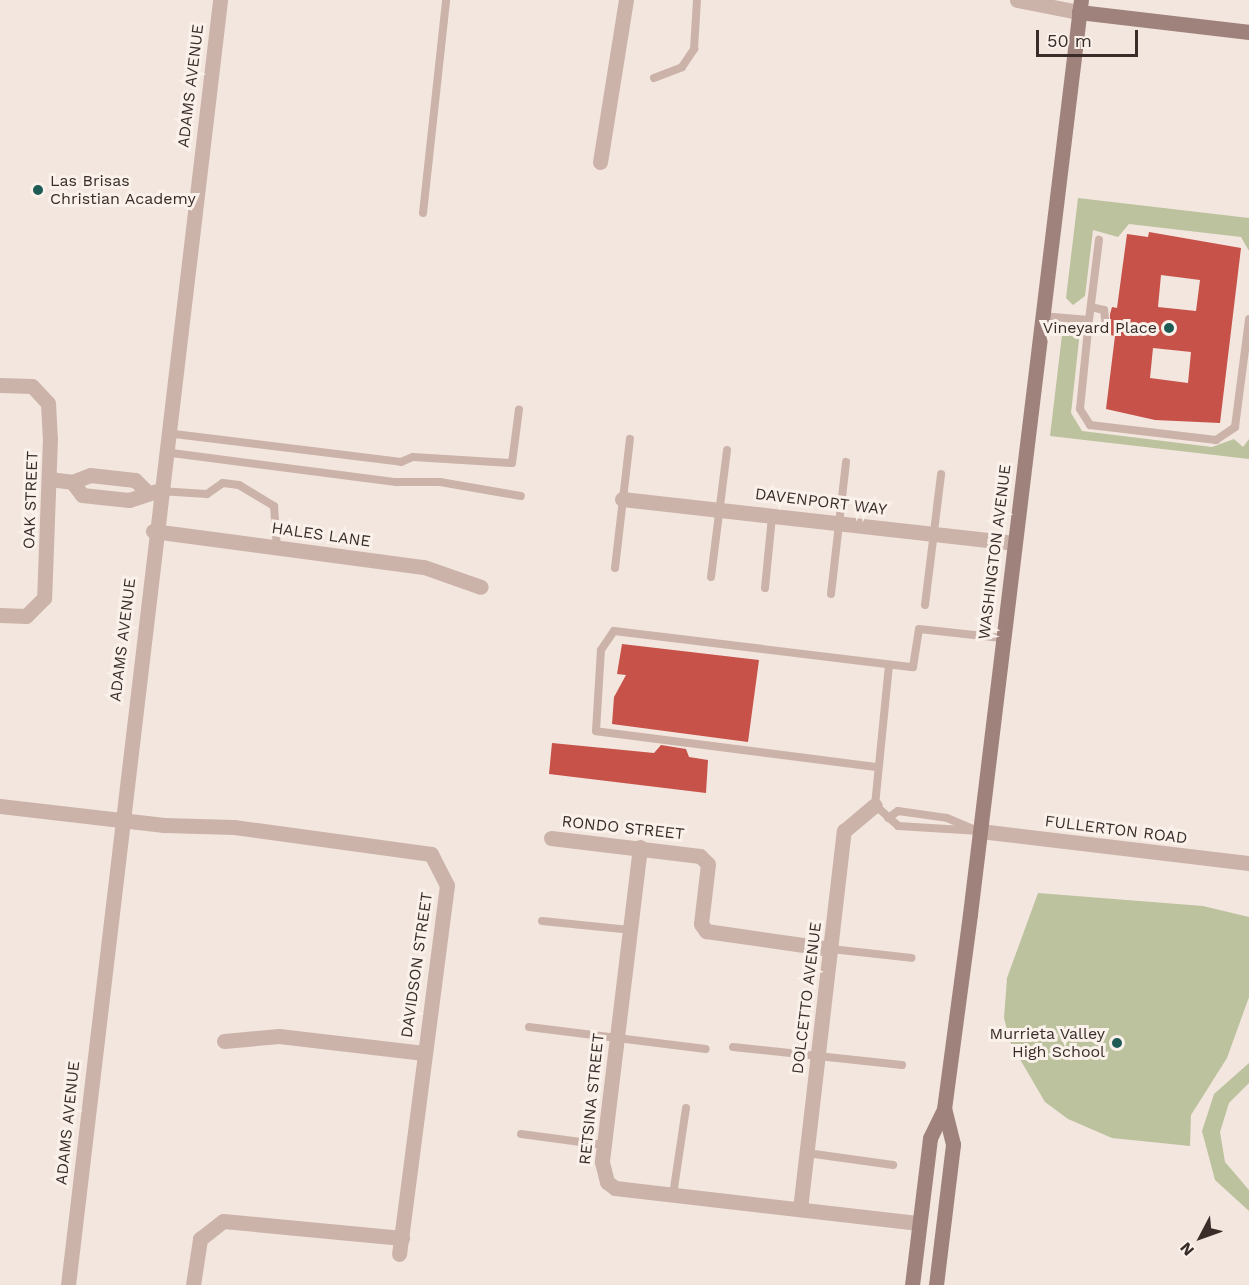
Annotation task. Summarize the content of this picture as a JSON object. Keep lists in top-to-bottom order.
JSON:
{
  "streets": {
    "main road": ["WASHINGTON AVENUE"],
    "street": [
      "ADAMS AVENUE",
      "OAK STREET",
      "DAVENPORT WAY",
      "HALES LANE",
      "RONDO STREET",
      "FULLERTON ROAD",
      "DAVIDSON STREET",
      "DOLCETTO AVENUE",
      "RETSINA STREET"
    ]
  },
  "crossings": [
    ["ADAMS AVENUE", "HALES LANE"],
    ["ADAMS AVENUE", "DAVIDSON STREET"],
    ["DAVENPORT WAY", "WASHINGTON AVENUE"],
    ["WASHINGTON AVENUE", "FULLERTON ROAD"],
    ["WASHINGTON AVENUE", "RETSINA STREET"],
    ["RONDO STREET", "DOLCETTO AVENUE"],
    ["RONDO STREET", "RETSINA STREET"],
    ["DOLCETTO AVENUE", "RETSINA STREET"]
  ],
  "places": ["Las Brisas Christian Academy", "Vineyard Place", "Murrieta Valley High School"],
  "scale_bar": "50 m",
  "north": "bottom left"
}
